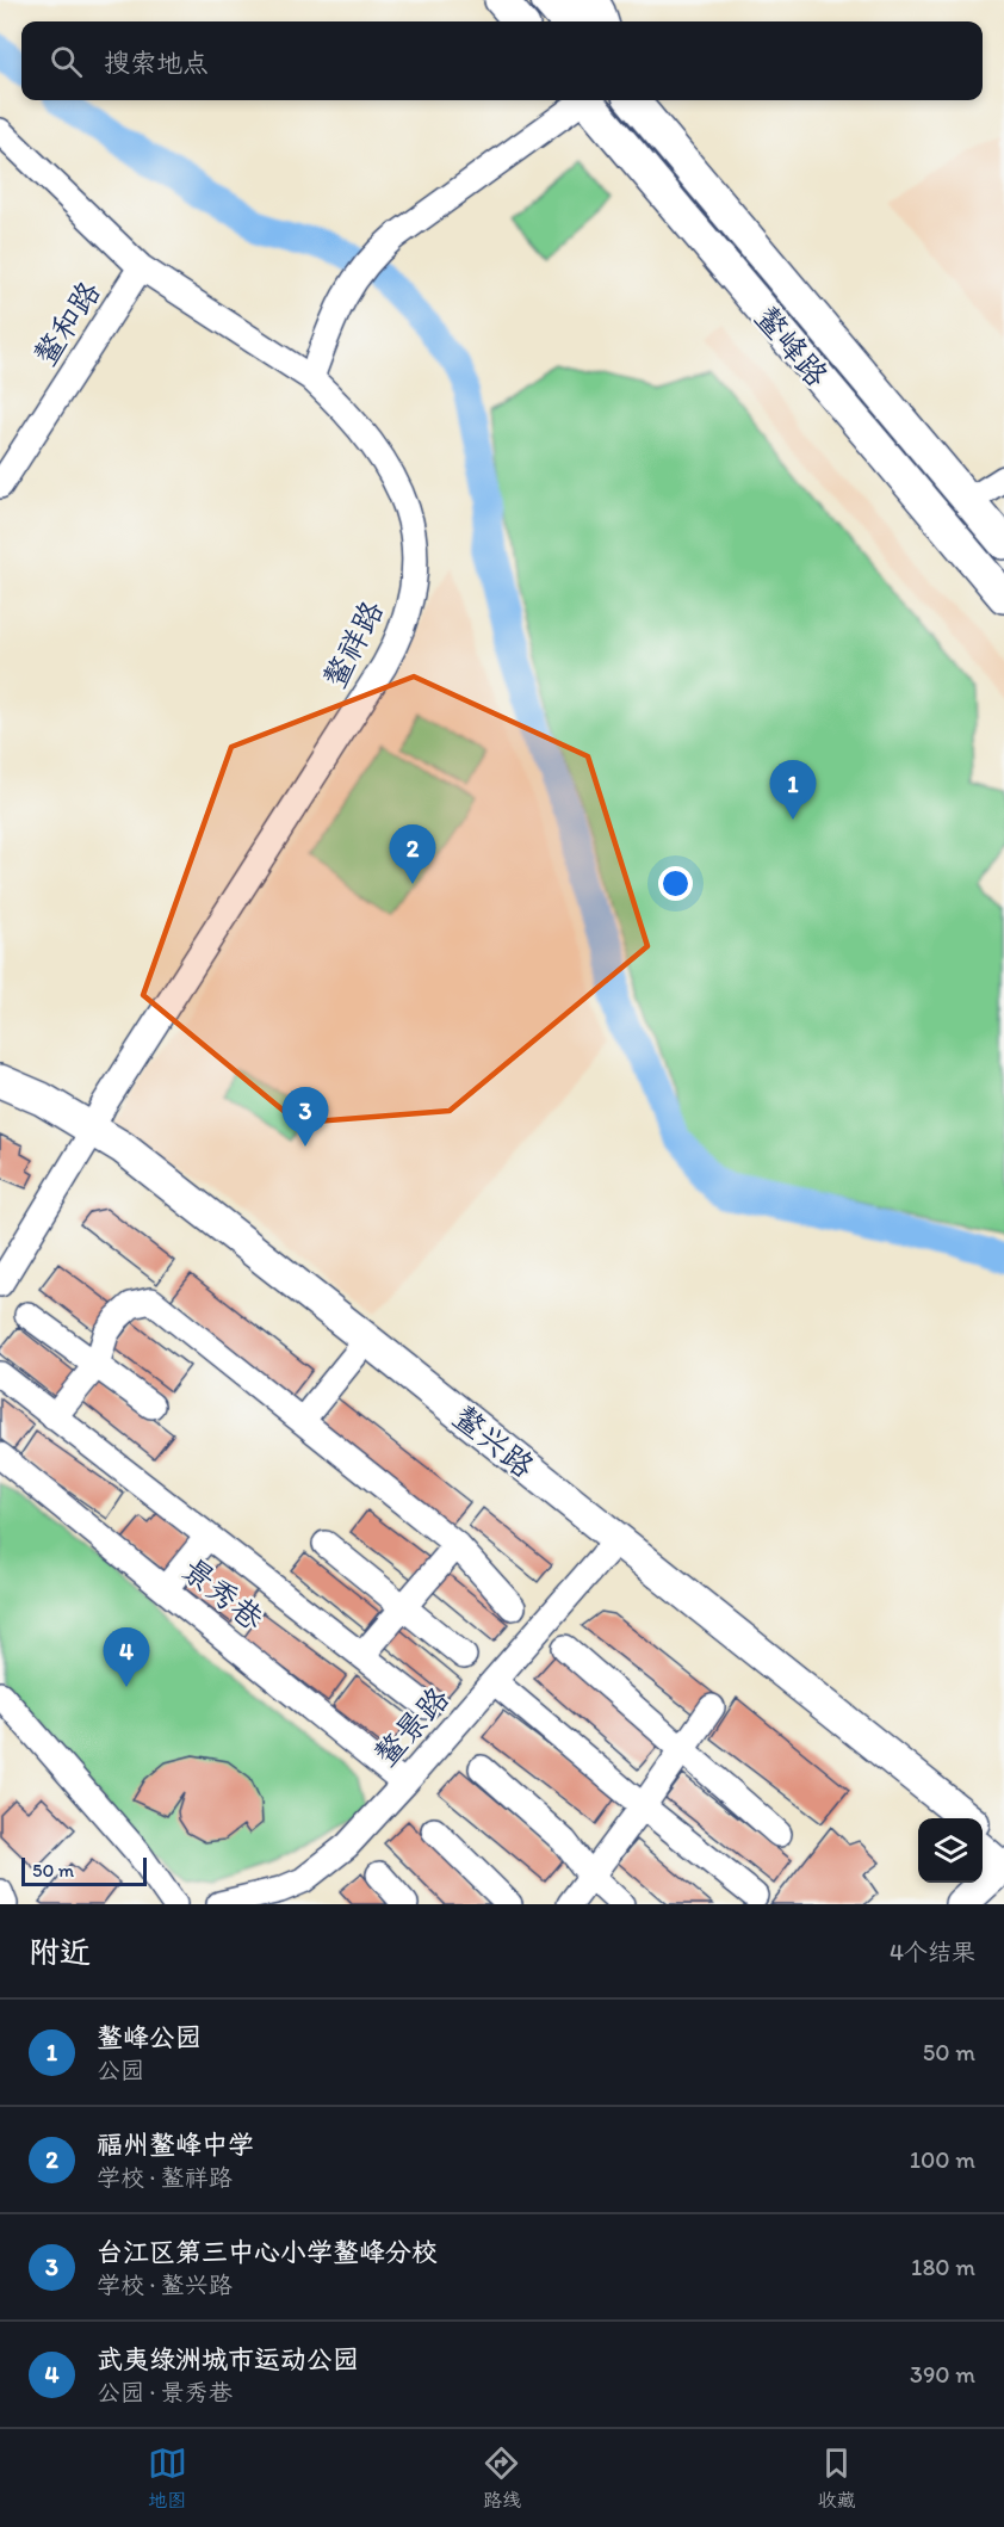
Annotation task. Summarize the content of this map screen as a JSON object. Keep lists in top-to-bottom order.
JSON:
{
  "streets": {
    "main road": ["鳌峰路", "鳌兴路"],
    "street": [
      "鳌和路",
      "鳌祥路",
      "景秀巷",
      "鳌景路"
    ]
  },
  "crossings": [
    ["鳌和路", "鳌祥路"],
    ["鳌祥路", "鳌兴路"],
    ["鳌兴路", "鳌景路"],
    ["景秀巷", "鳌景路"]
  ],
  "scale_bar": "50 m",
  "page": {
    "search": "搜索地点",
    "pins": [
      "1",
      "2",
      "3",
      "4"
    ],
    "scale": "50 m",
    "heading": ["附近", "4个结果"],
    "list": [
      {
        "mark": "1",
        "name": "鳌峰公园",
        "note": "公园",
        "value": "50 m"
      },
      {
        "mark": "2",
        "name": "福州鳌峰中学",
        "note": "学校 · 鳌祥路",
        "value": "100 m"
      },
      {
        "mark": "3",
        "name": "台江区第三中心小学鳌峰分校",
        "note": "学校 · 鳌兴路",
        "value": "180 m"
      },
      {
        "mark": "4",
        "name": "武夷绿洲城市运动公园",
        "note": "公园 · 景秀巷",
        "value": "390 m"
      }
    ],
    "nav": ["地图", "路线", "收藏"]
  }
}
